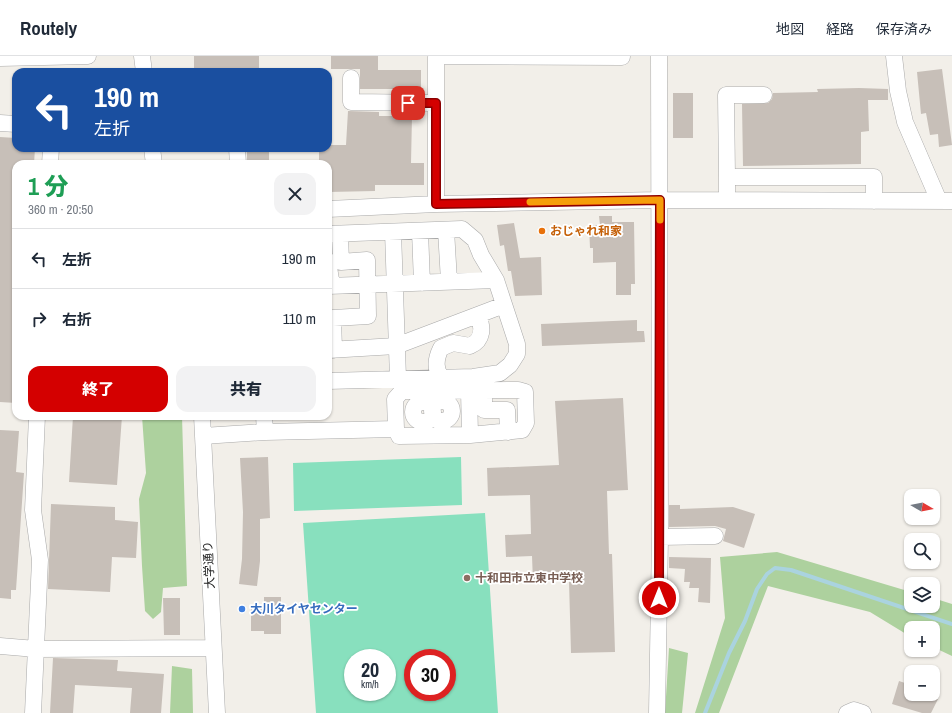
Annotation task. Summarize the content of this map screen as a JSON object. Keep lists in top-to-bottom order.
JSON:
{
  "streets": {
    "street": ["大学通り"]
  },
  "places": ["おじゃれ和家", "十和田市立東中学校", "大川タイヤセンター"],
  "north": "right",
  "page": {
    "header": "Routely",
    "nav": ["地図", "経路", "保存済み"],
    "turn": ["190 m", "左折"],
    "heading": ["1 分", "360 m · 20:50"],
    "list": [
      {
        "name": "左折",
        "value": "190 m"
      },
      {
        "name": "右折",
        "value": "110 m"
      }
    ],
    "buttons": ["終了", "共有"],
    "map_buttons": ["+", "−"],
    "speed": "20 km/h",
    "limit": "30"
  }
}
